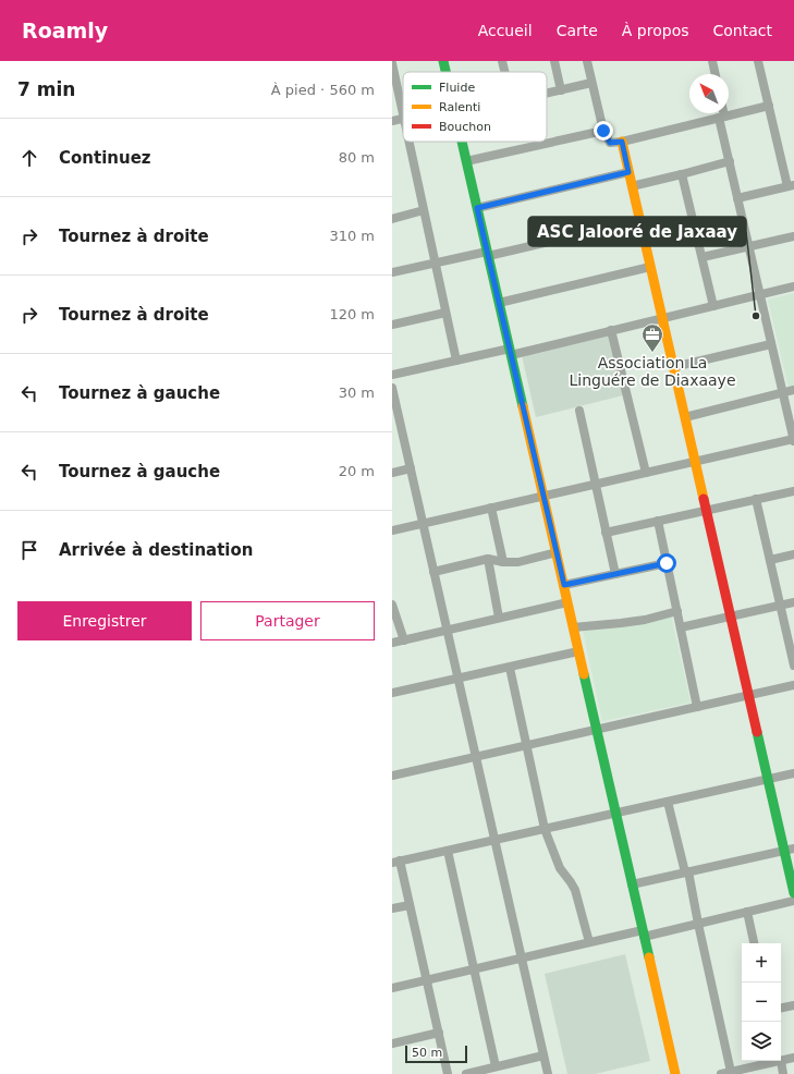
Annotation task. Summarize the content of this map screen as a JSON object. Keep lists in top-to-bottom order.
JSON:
{
  "places": {
    "other": ["ASC Jalooré de Jaxaay"],
    "office": ["Association La Linguére de Diaxaaye"]
  },
  "legend": ["Fluide", "Ralenti", "Bouchon"],
  "scale_bar": "50 m",
  "north": "top left",
  "page": {
    "header": "Roamly",
    "nav": [
      "Accueil",
      "Carte",
      "À propos",
      "Contact"
    ],
    "heading": ["7 min", "À pied · 560 m"],
    "list": [
      ["Continuez", "80 m"],
      ["Tournez à droite", "310 m"],
      ["Tournez à droite", "120 m"],
      ["Tournez à gauche", "30 m"],
      ["Tournez à gauche", "20 m"],
      "Arrivée à destination"
    ],
    "buttons": ["Enregistrer", "Partager"],
    "map_buttons": ["+", "−"],
    "scale": "50 m"
  }
}
